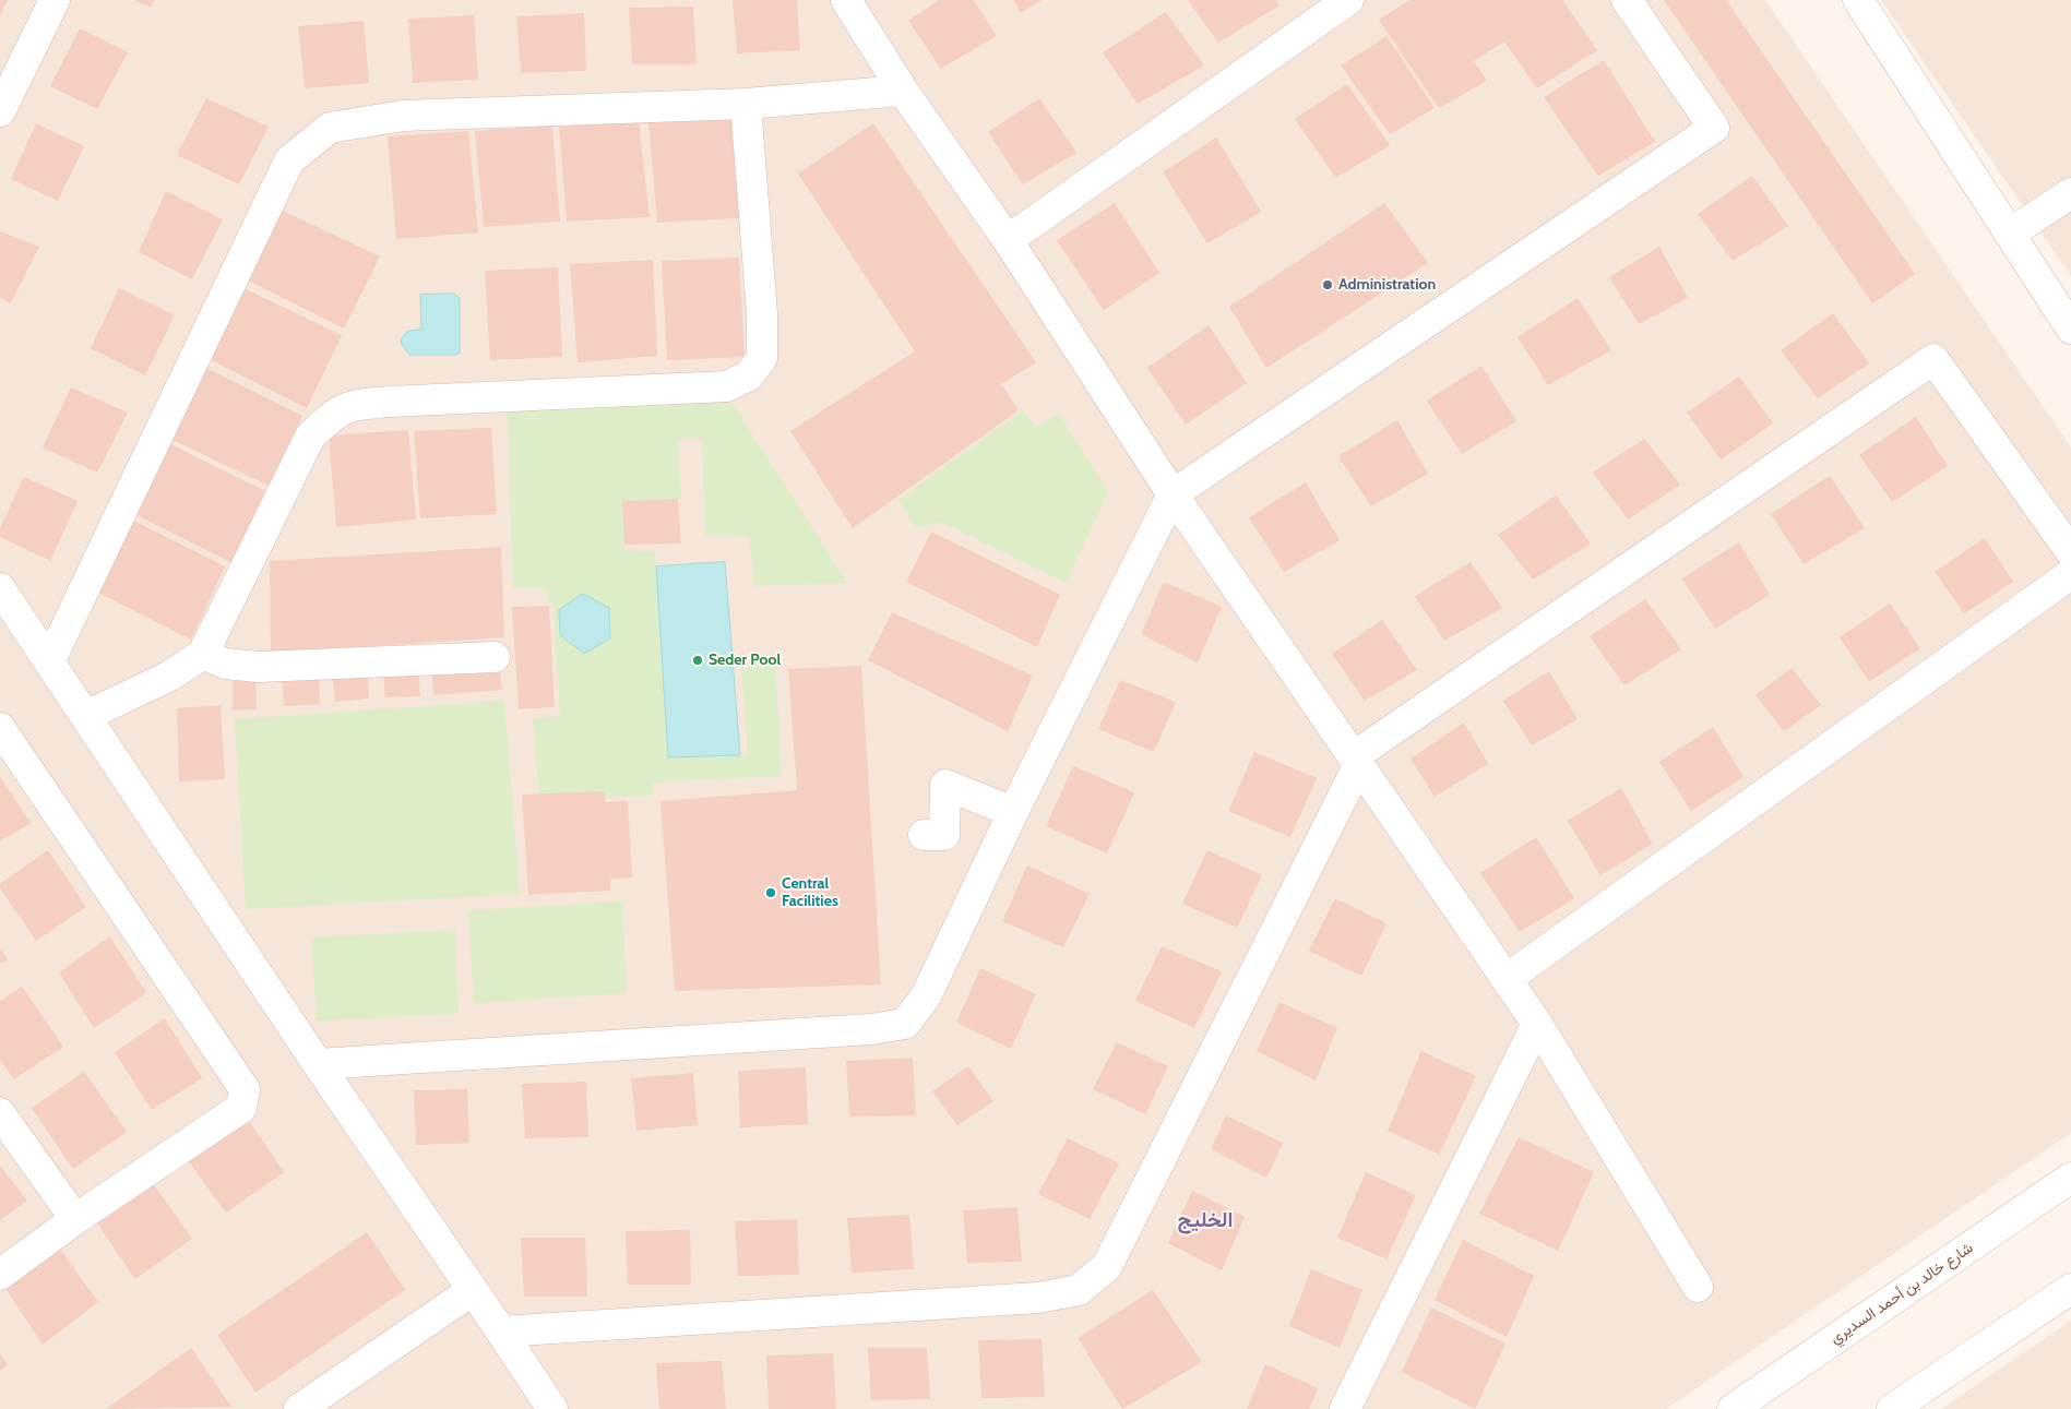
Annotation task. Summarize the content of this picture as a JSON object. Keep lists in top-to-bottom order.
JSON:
{
  "streets": {
    "street": ["شارع خالد بن أحمد السديري"]
  },
  "districts": ["الخليج"],
  "places": ["Administration", "Seder Pool", "Central Facilities"]
}
